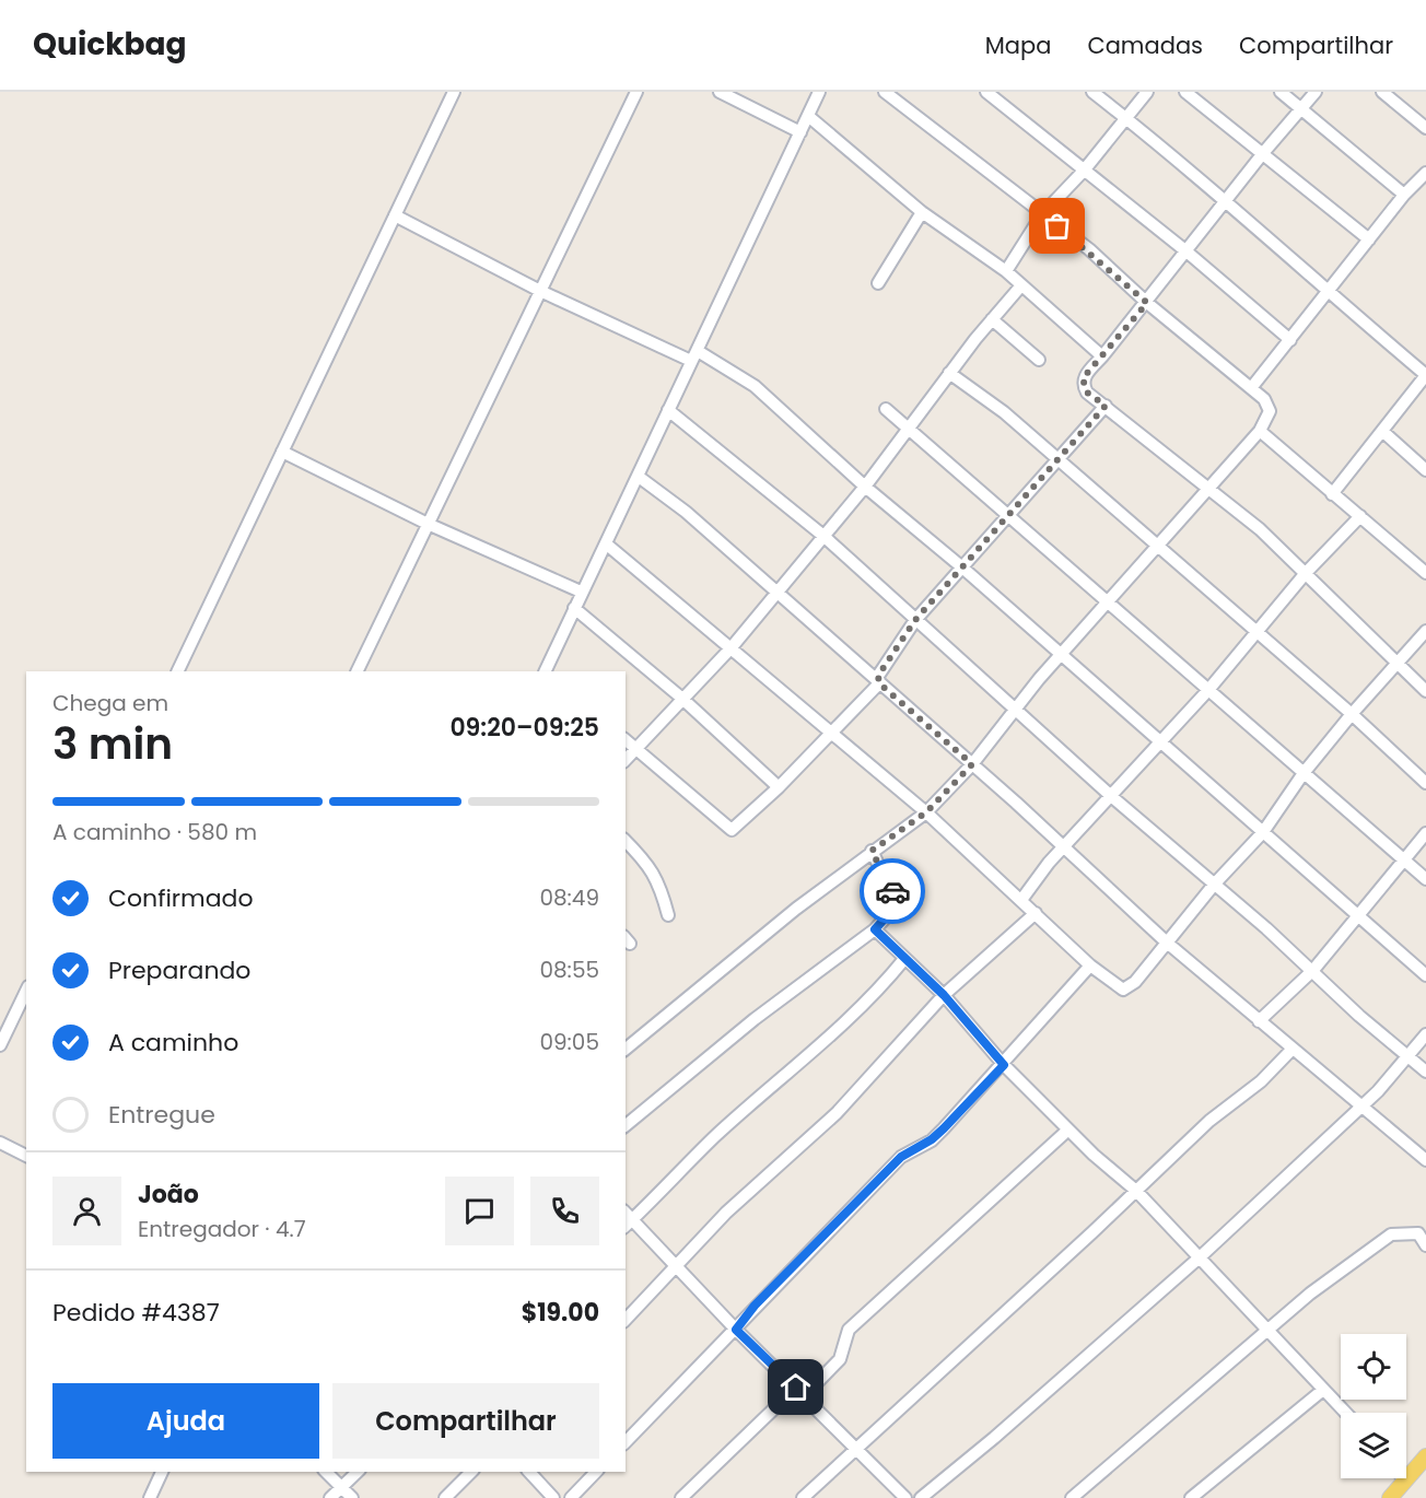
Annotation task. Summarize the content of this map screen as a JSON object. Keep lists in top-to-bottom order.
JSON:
{
  "page": {
    "header": "Quickbag",
    "nav": ["Mapa", "Camadas", "Compartilhar"],
    "heading": ["3 min", "Chega em", "09:20–09:25"],
    "panel": [
      "João",
      "Entregador · 4.7",
      "Pedido #4387",
      "$19.00"
    ],
    "bar": "A caminho · 580 m",
    "list": [
      ["Confirmado", "08:49"],
      ["Preparando", "08:55"],
      ["A caminho", "09:05"],
      "Entregue"
    ],
    "buttons": ["Ajuda", "Compartilhar"]
  }
}
